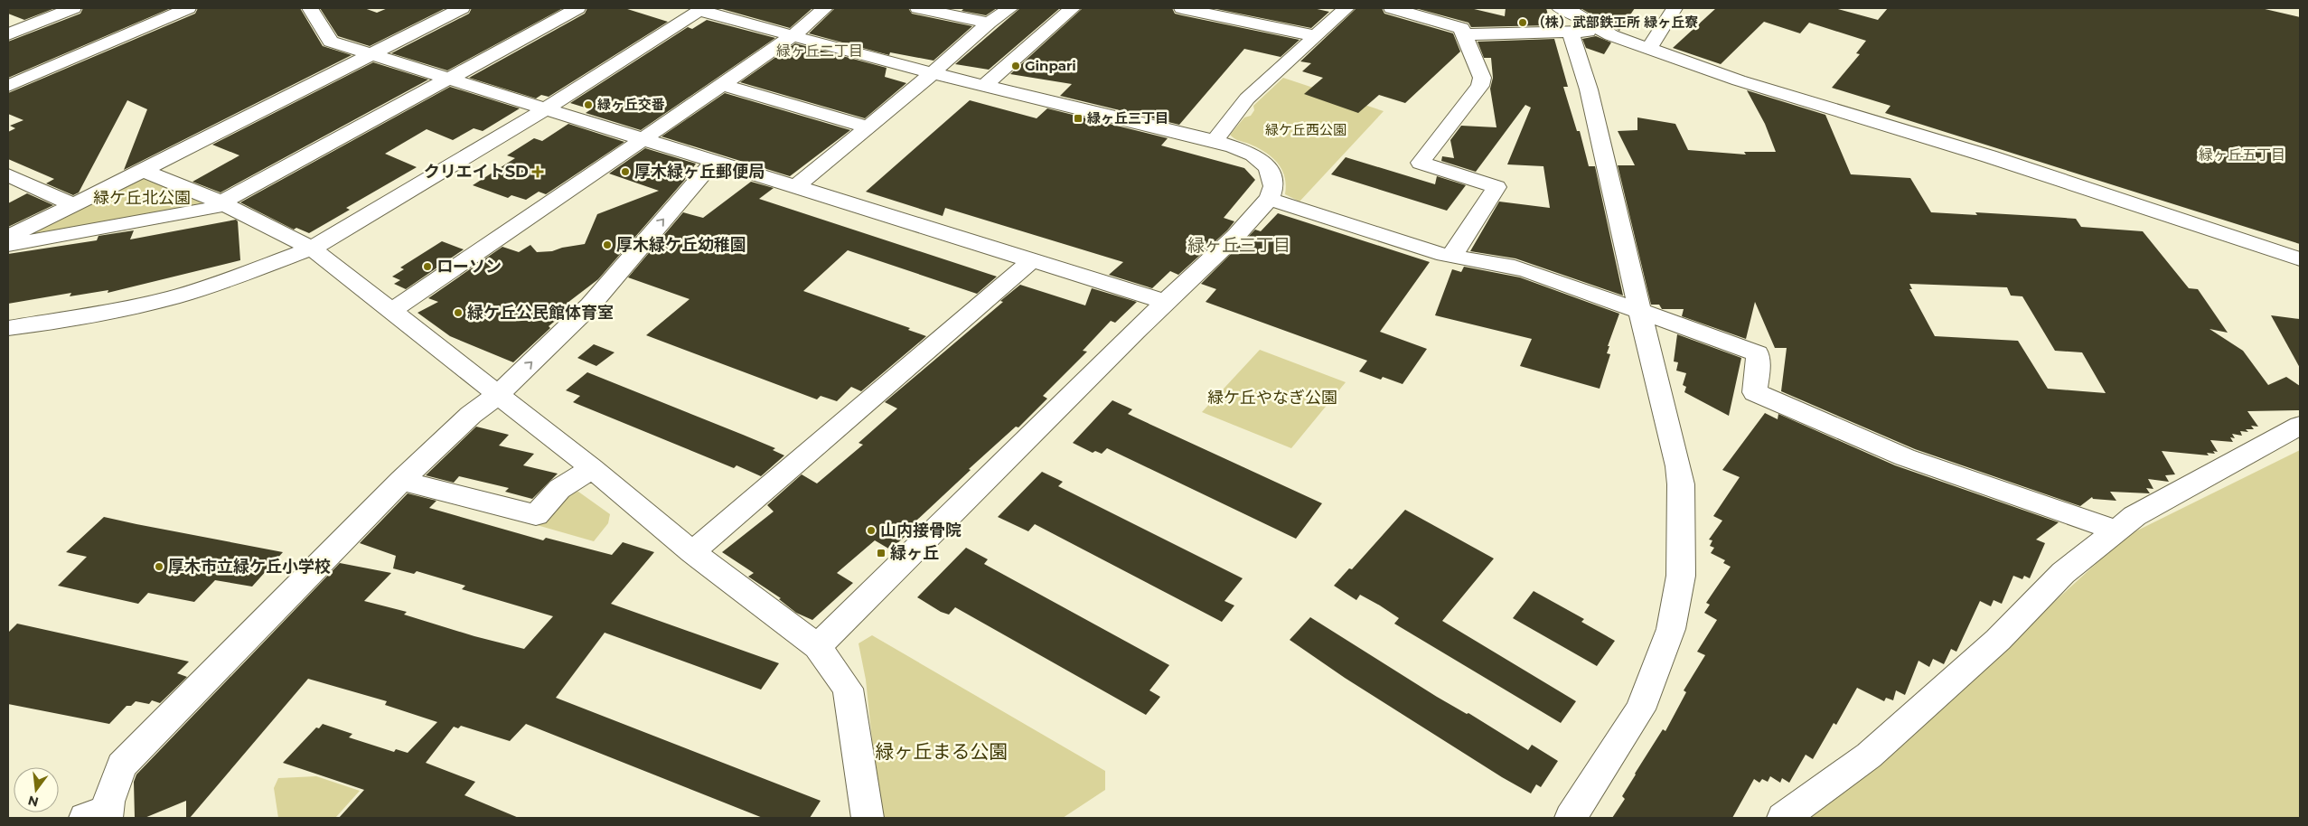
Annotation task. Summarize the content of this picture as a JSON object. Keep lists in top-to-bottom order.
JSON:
{
  "districts": ["緑ヶ丘二丁目", "緑ヶ丘五丁目", "緑ヶ丘三丁目"],
  "parks": [
    "緑ケ丘西公園",
    "緑ケ丘北公園",
    "緑ケ丘やなぎ公園",
    "緑ヶ丘まる公園"
  ],
  "places": {
    "other": [
      "（株）武部鉄工所 緑ヶ丘寮",
      "Ginpari",
      "緑ヶ丘交番",
      "厚木緑ヶ丘郵便局",
      "厚木緑ケ丘幼稚園",
      "ローソン",
      "緑ケ丘公民館体育室",
      "山内接骨院",
      "厚木市立緑ケ丘小学校"
    ],
    "transit": ["緑ヶ丘三丁目", "緑ヶ丘"],
    "health": ["クリエイトSD"]
  },
  "north": "bottom"
}
